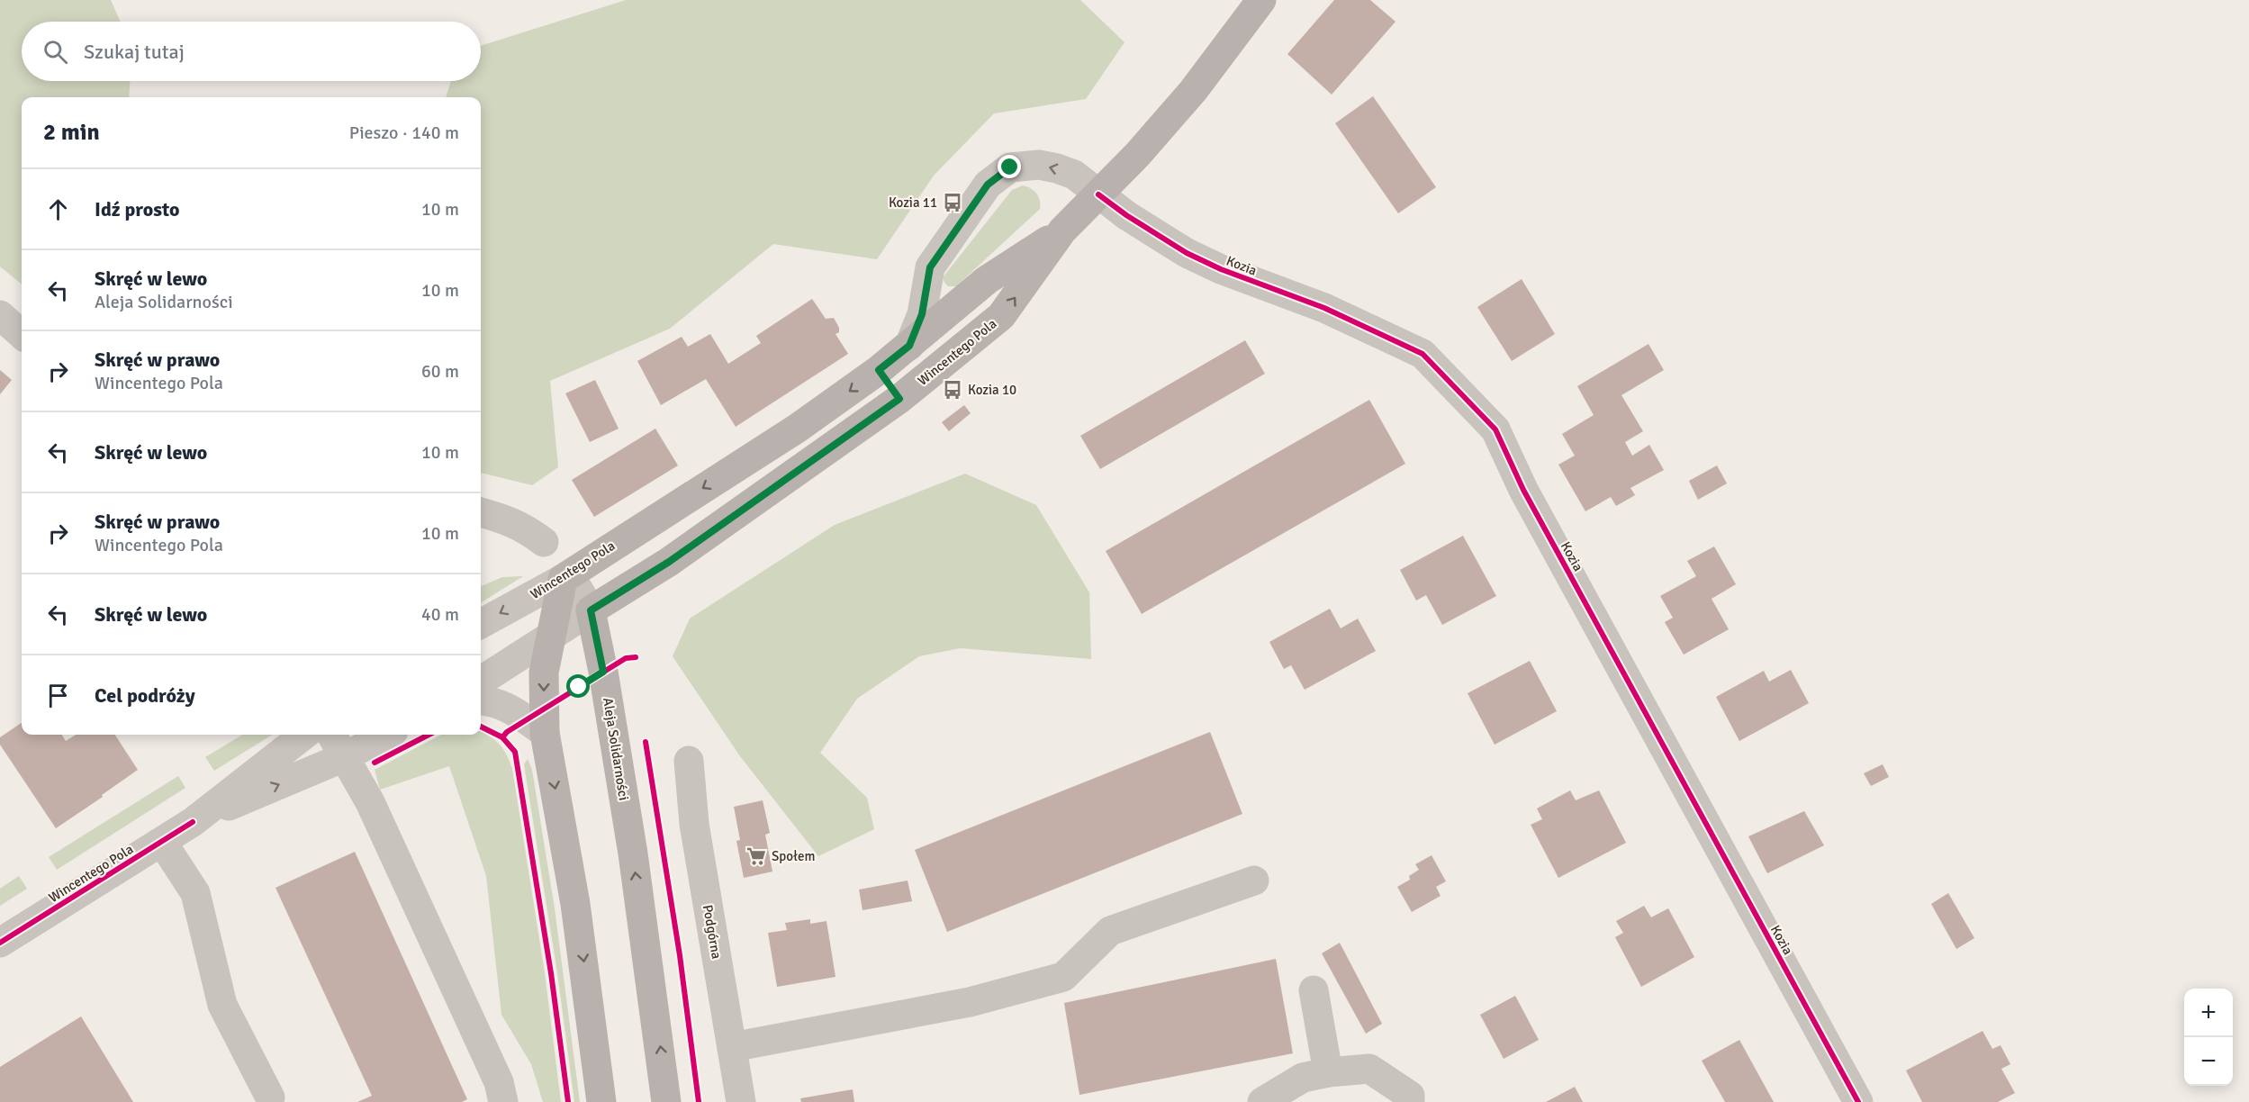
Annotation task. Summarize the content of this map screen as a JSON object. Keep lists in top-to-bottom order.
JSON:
{
  "streets": {
    "main road": ["Wincentego Pola", "Aleja Solidarności"],
    "street": ["Kozia", "Podgórna"]
  },
  "crossings": [
    ["Kozia", "Wincentego Pola"],
    ["Wincentego Pola", "Aleja Solidarności"]
  ],
  "places": {
    "bus stop": ["Kozia 11", "Kozia 10"],
    "supermarket": ["Społem"]
  },
  "page": {
    "search": "Szukaj tutaj",
    "heading": ["2 min", "Pieszo · 140 m"],
    "list": [
      ["Idź prosto", "10 m"],
      ["Skręć w lewo", "Aleja Solidarności", "10 m"],
      ["Skręć w prawo", "Wincentego Pola", "60 m"],
      ["Skręć w lewo", "10 m"],
      ["Skręć w prawo", "Wincentego Pola", "10 m"],
      ["Skręć w lewo", "40 m"],
      "Cel podróży"
    ],
    "map_buttons": ["+", "−"]
  }
}
